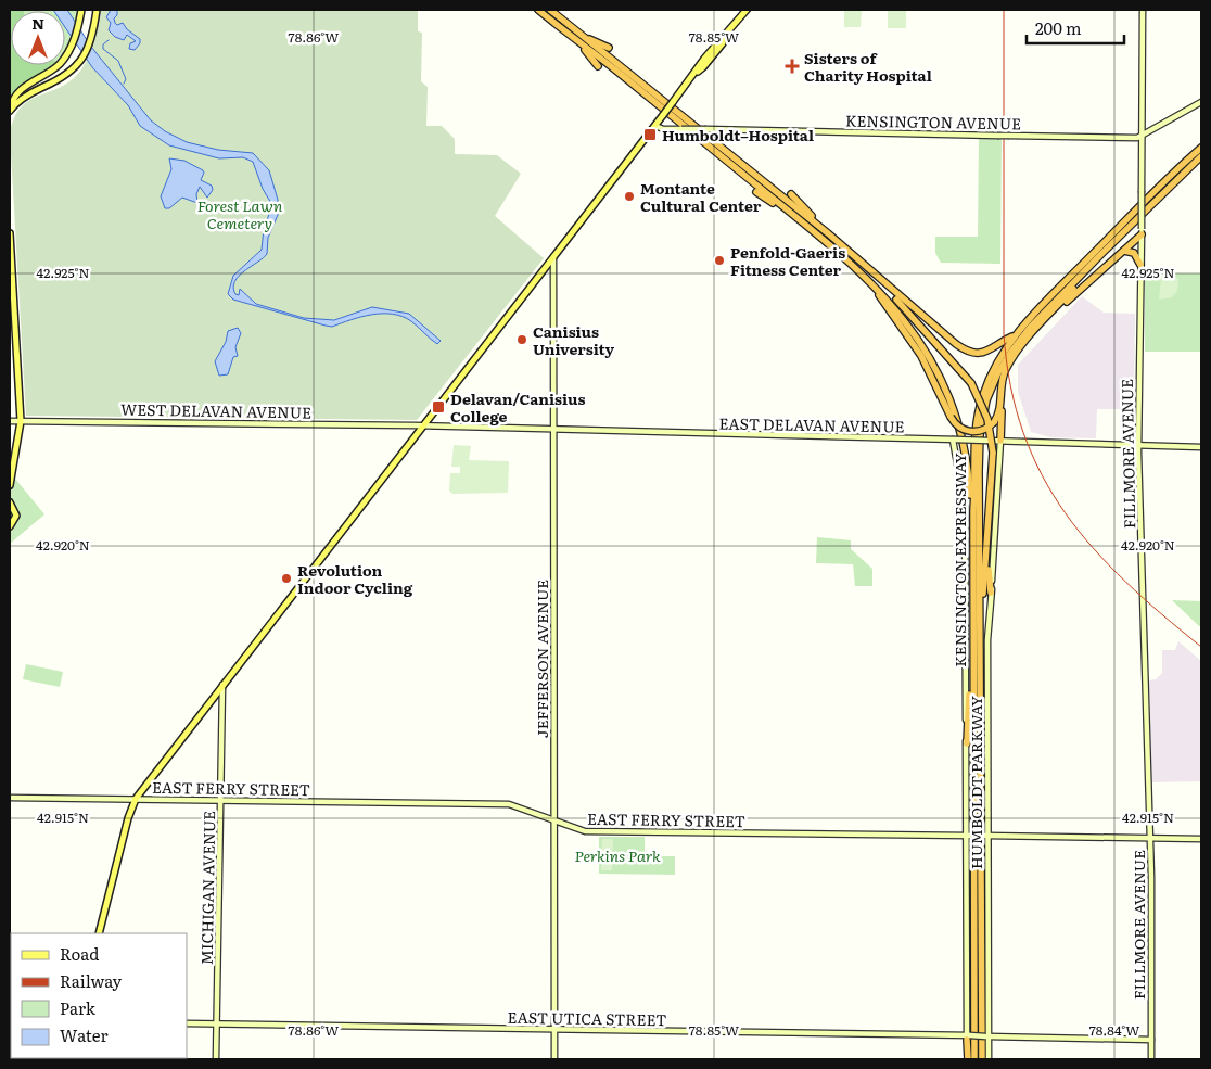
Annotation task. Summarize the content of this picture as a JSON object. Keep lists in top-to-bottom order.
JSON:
{
  "streets": {
    "highway": ["KENSINGTON EXPRESSWAY"],
    "street": [
      "KENSINGTON AVENUE",
      "WEST DELAVAN AVENUE",
      "EAST DELAVAN AVENUE",
      "FILLMORE AVENUE",
      "JEFFERSON AVENUE",
      "HUMBOLDT PARKWAY",
      "EAST FERRY STREET",
      "MICHIGAN AVENUE",
      "EAST UTICA STREET"
    ]
  },
  "crossings": [
    ["KENSINGTON AVENUE", "FILLMORE AVENUE"],
    ["WEST DELAVAN AVENUE", "EAST DELAVAN AVENUE"],
    ["EAST DELAVAN AVENUE", "FILLMORE AVENUE"],
    ["EAST DELAVAN AVENUE", "JEFFERSON AVENUE"],
    ["EAST DELAVAN AVENUE", "HUMBOLDT PARKWAY"],
    ["FILLMORE AVENUE", "EAST FERRY STREET"],
    ["FILLMORE AVENUE", "EAST UTICA STREET"],
    ["JEFFERSON AVENUE", "EAST FERRY STREET"],
    ["JEFFERSON AVENUE", "EAST UTICA STREET"],
    ["HUMBOLDT PARKWAY", "EAST FERRY STREET"],
    ["HUMBOLDT PARKWAY", "EAST UTICA STREET"],
    ["EAST FERRY STREET", "MICHIGAN AVENUE"],
    ["MICHIGAN AVENUE", "EAST UTICA STREET"]
  ],
  "parks": ["Forest Lawn Cemetery", "Perkins Park"],
  "places": {
    "health": ["Sisters of Charity Hospital"],
    "transit": ["Humboldt–Hospital", "Delavan/Canisius College"],
    "other": [
      "Montante Cultural Center",
      "Penfold-Gaeris Fitness Center",
      "Canisius University",
      "Revolution Indoor Cycling"
    ]
  },
  "legend": [
    "Road",
    "Railway",
    "Park",
    "Water"
  ],
  "scale_bar": "200 m",
  "north": "top",
  "coordinates": [
    "78.86°W",
    "78.85°W",
    "42.925°N",
    "42.920°N",
    "42.915°N",
    "78.84°W"
  ]
}
